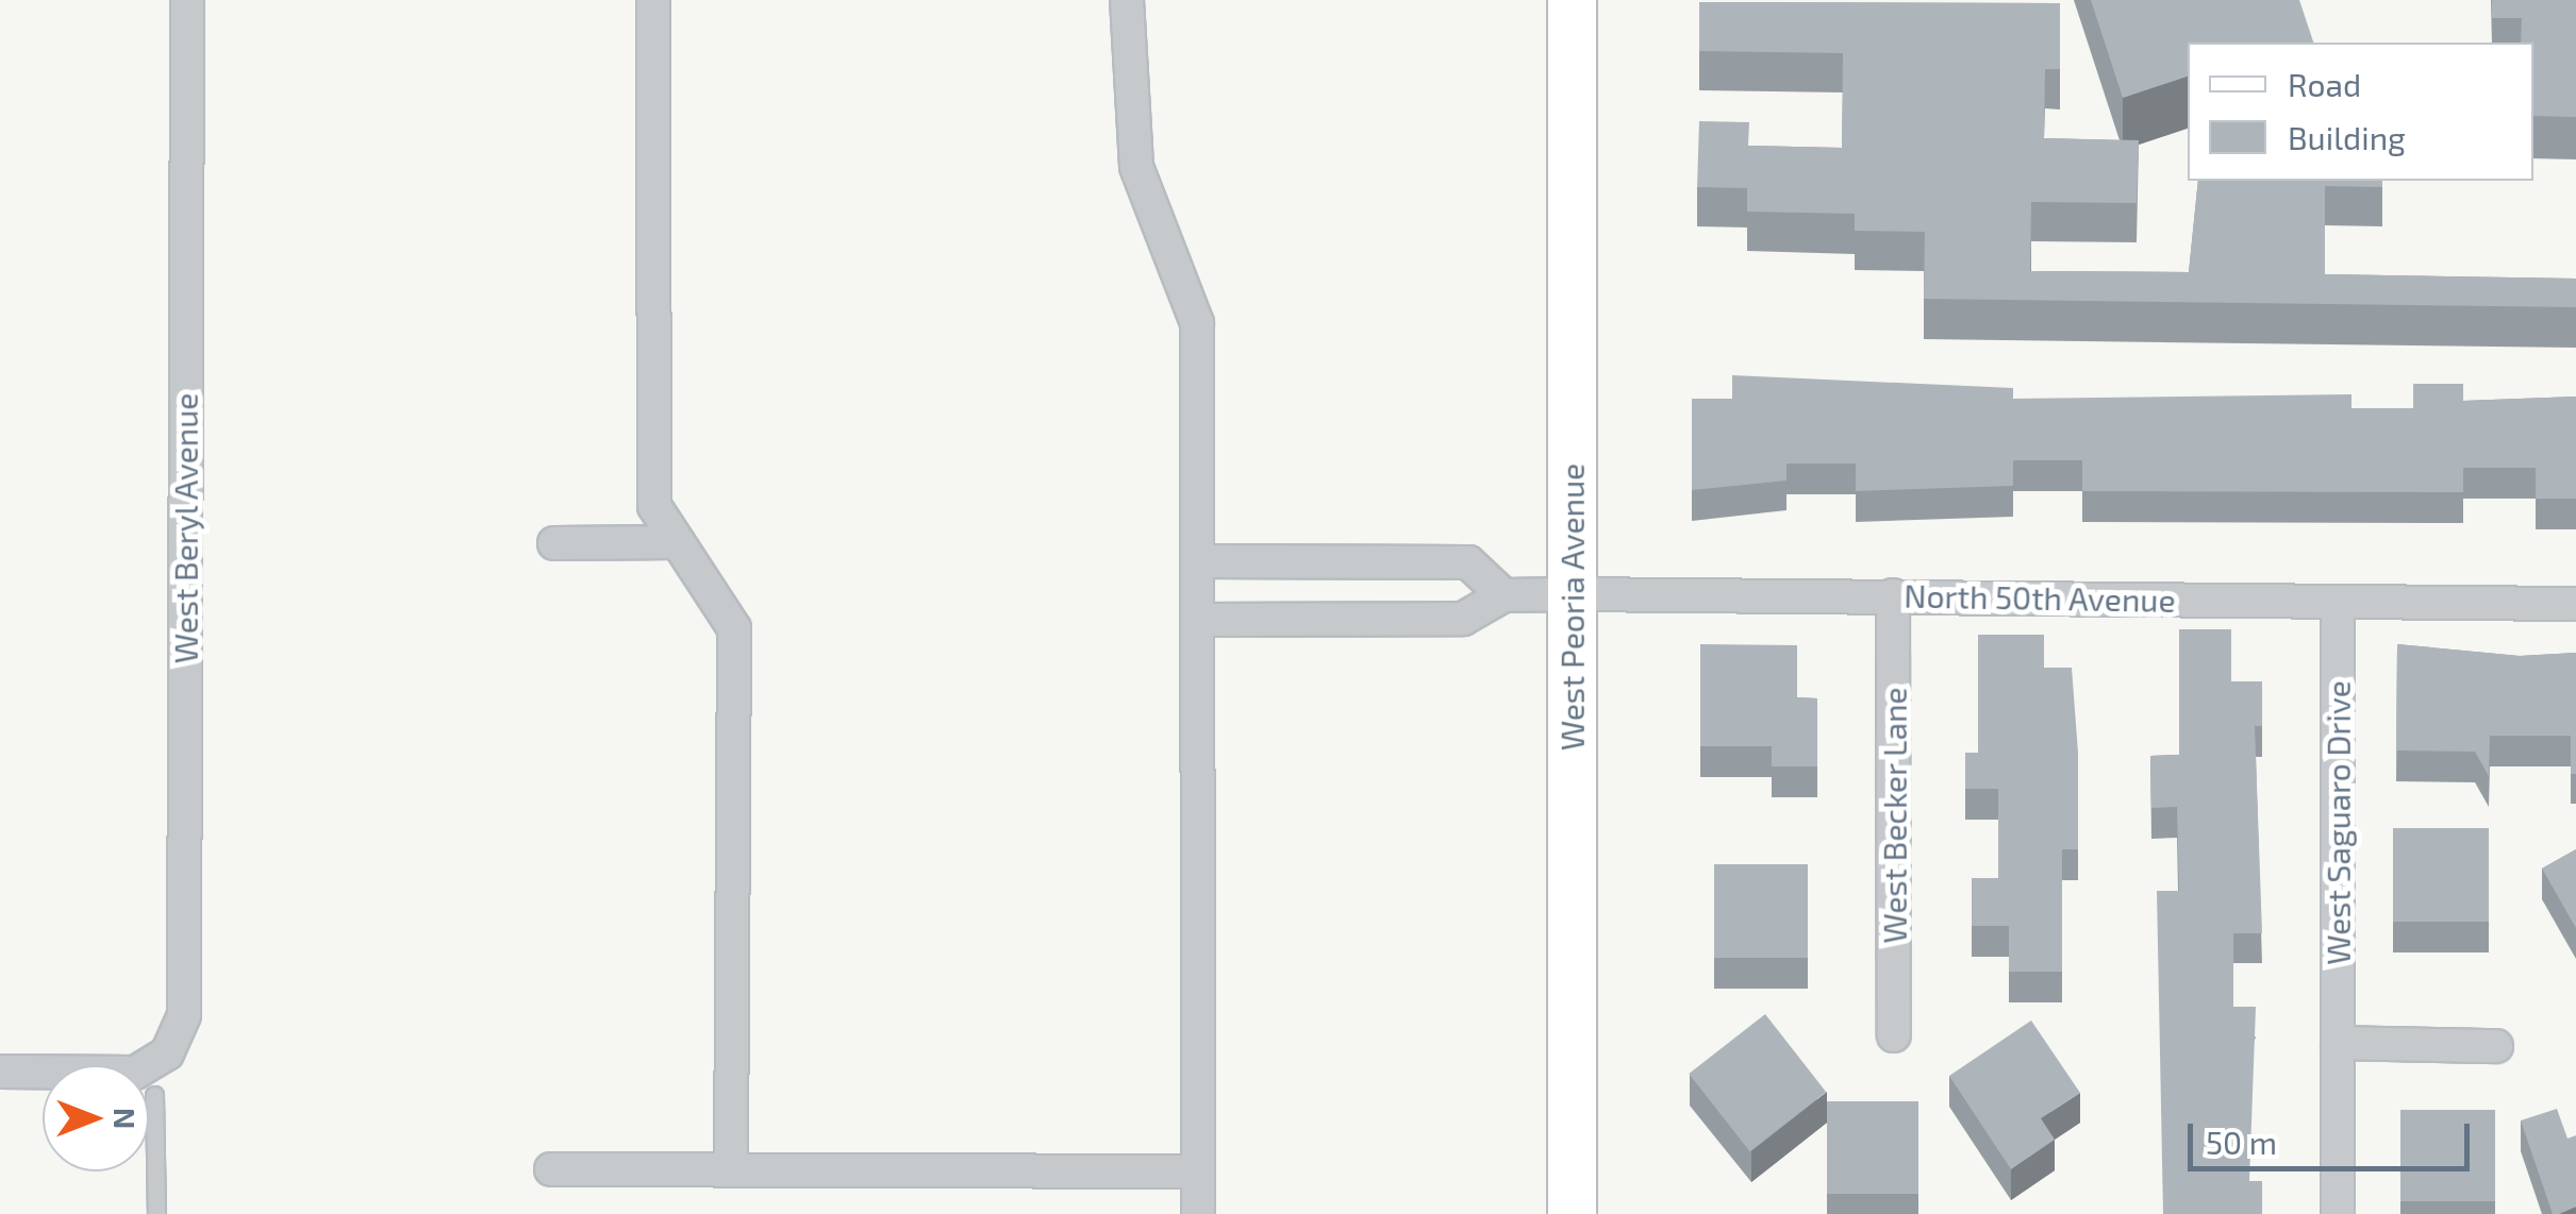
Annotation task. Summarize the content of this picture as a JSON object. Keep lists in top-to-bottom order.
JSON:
{
  "streets": {
    "main road": ["West Peoria Avenue"],
    "street": [
      "West Beryl Avenue",
      "North 50th Avenue",
      "West Becker Lane",
      "West Saguaro Drive"
    ]
  },
  "crossings": [
    ["North 50th Avenue", "West Peoria Avenue"],
    ["North 50th Avenue", "West Becker Lane"],
    ["North 50th Avenue", "West Saguaro Drive"]
  ],
  "legend": ["Road", "Building"],
  "scale_bar": "50 m",
  "north": "right"
}
